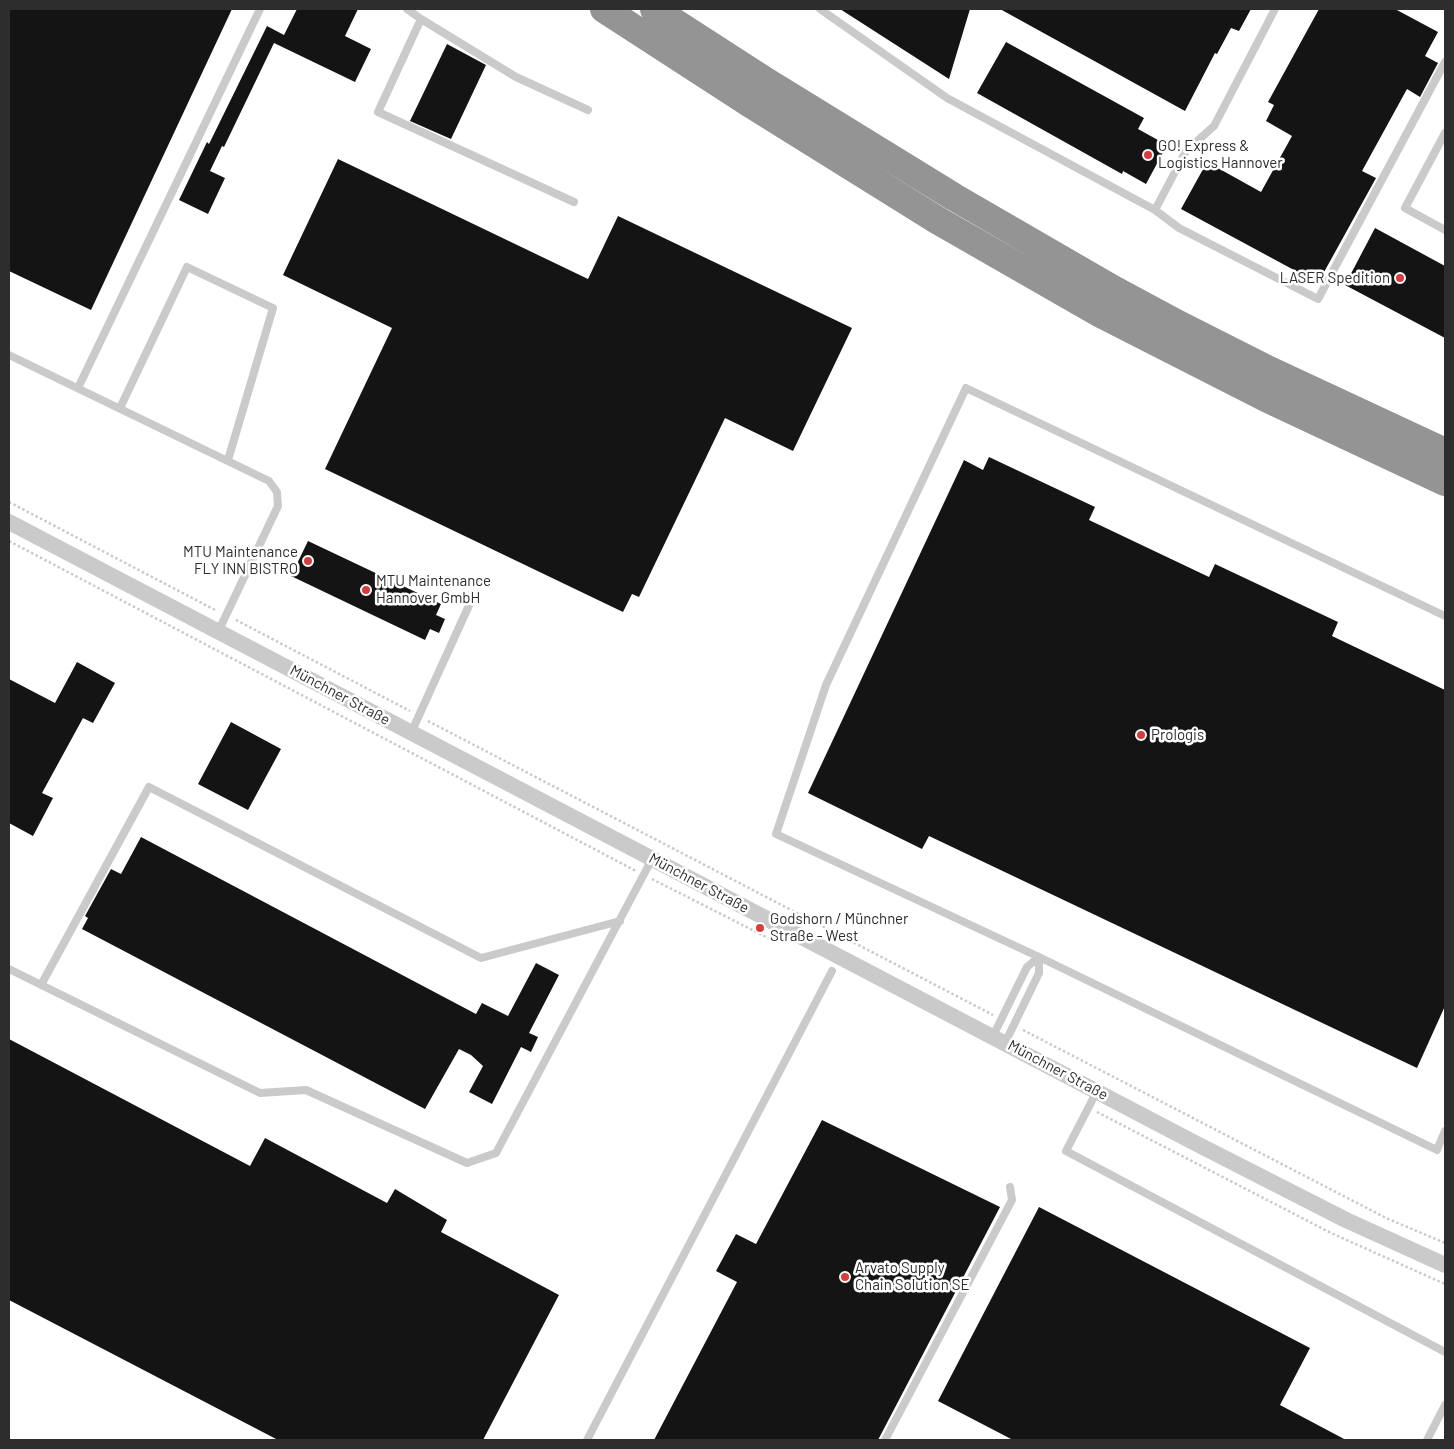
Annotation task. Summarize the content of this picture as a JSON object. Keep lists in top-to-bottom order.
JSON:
{
  "streets": {
    "street": ["Münchner Straße"]
  },
  "places": [
    "GO! Express & Logistics Hannover",
    "LASER Spedition",
    "MTU Maintenance FLY INN BISTRO",
    "MTU Maintenance Hannover GmbH",
    "Prologis",
    "Godshorn / Münchner Straße - West",
    "Arvato Supply Chain Solution SE"
  ]
}
